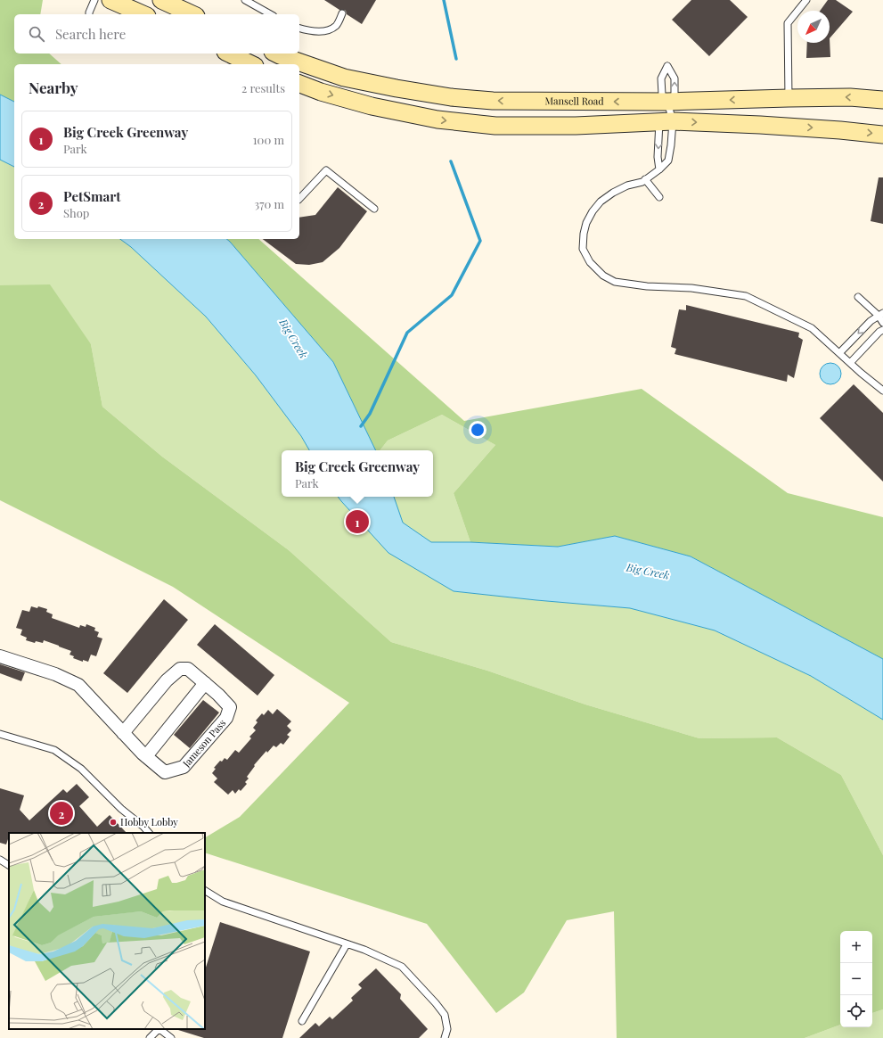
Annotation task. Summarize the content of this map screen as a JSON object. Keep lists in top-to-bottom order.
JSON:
{
  "streets": {
    "main road": ["Mansell Road"],
    "street": ["Jameson Pass"]
  },
  "water": ["Big Creek"],
  "places": ["Hobby Lobby"],
  "north": "bottom left",
  "page": {
    "search": "Search here",
    "heading": ["Nearby", "2 results"],
    "list": [
      {
        "mark": "1",
        "name": "Big Creek Greenway",
        "note": "Park",
        "value": "100 m"
      },
      {
        "mark": "2",
        "name": "PetSmart",
        "note": "Shop",
        "value": "370 m"
      }
    ],
    "popup": ["Big Creek Greenway", "Park"],
    "pins": ["1", "2"],
    "map_buttons": ["+", "−"]
  }
}
